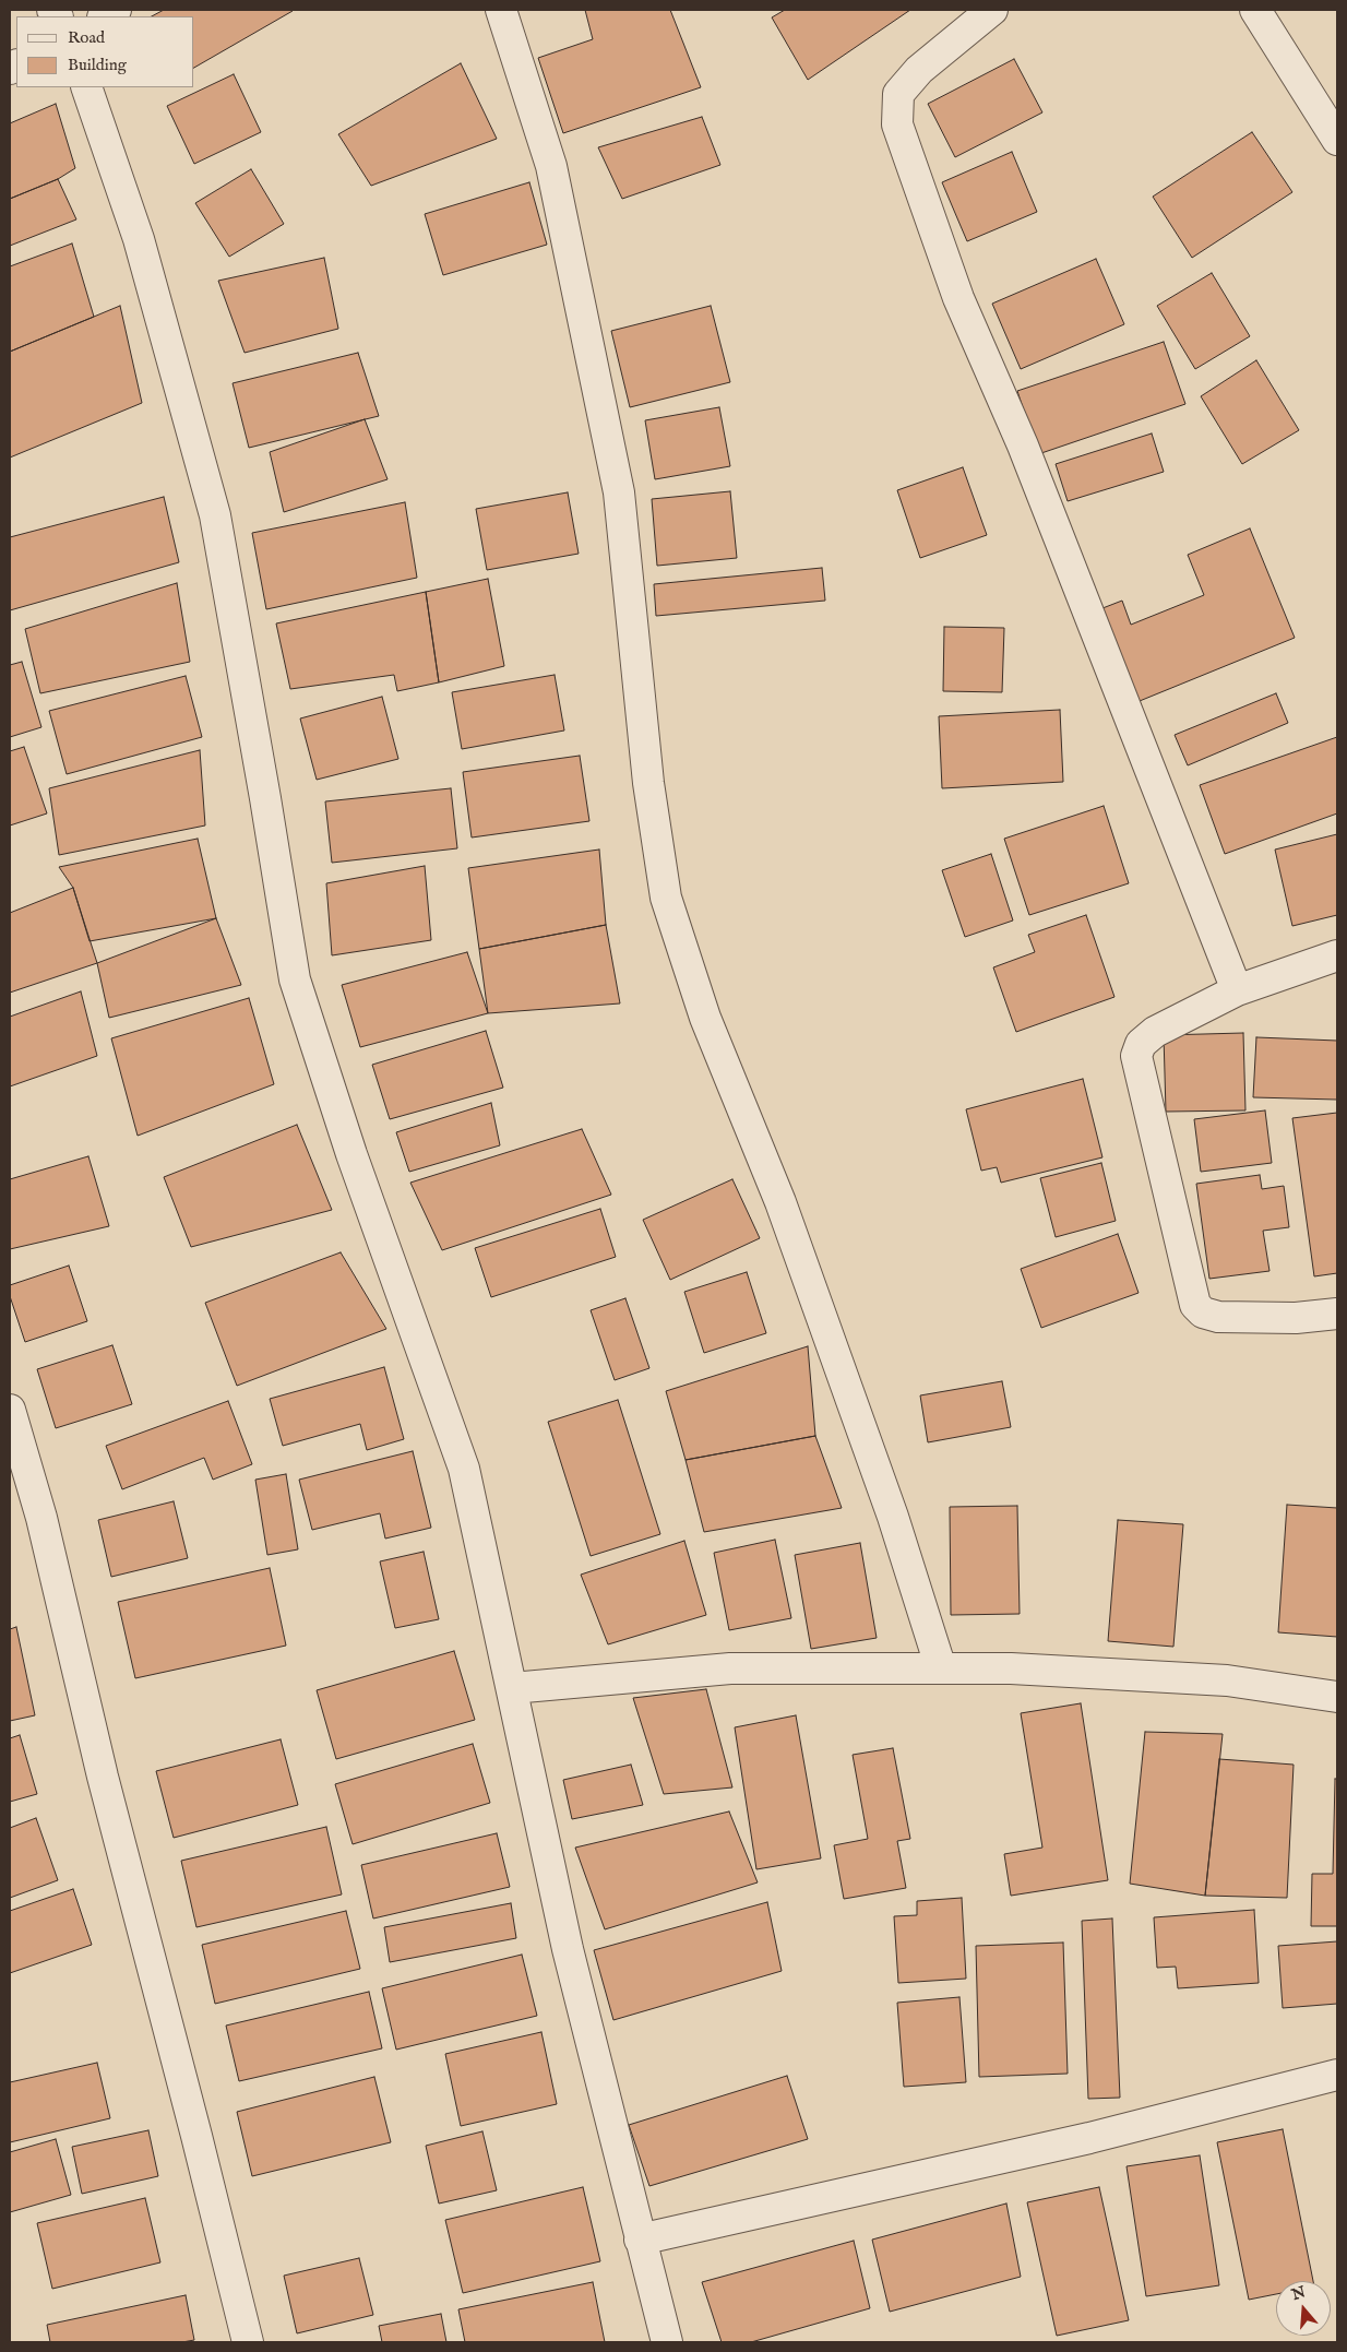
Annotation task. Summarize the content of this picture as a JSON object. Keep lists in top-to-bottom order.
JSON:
{
  "legend": ["Road", "Building"],
  "north": "top"
}
